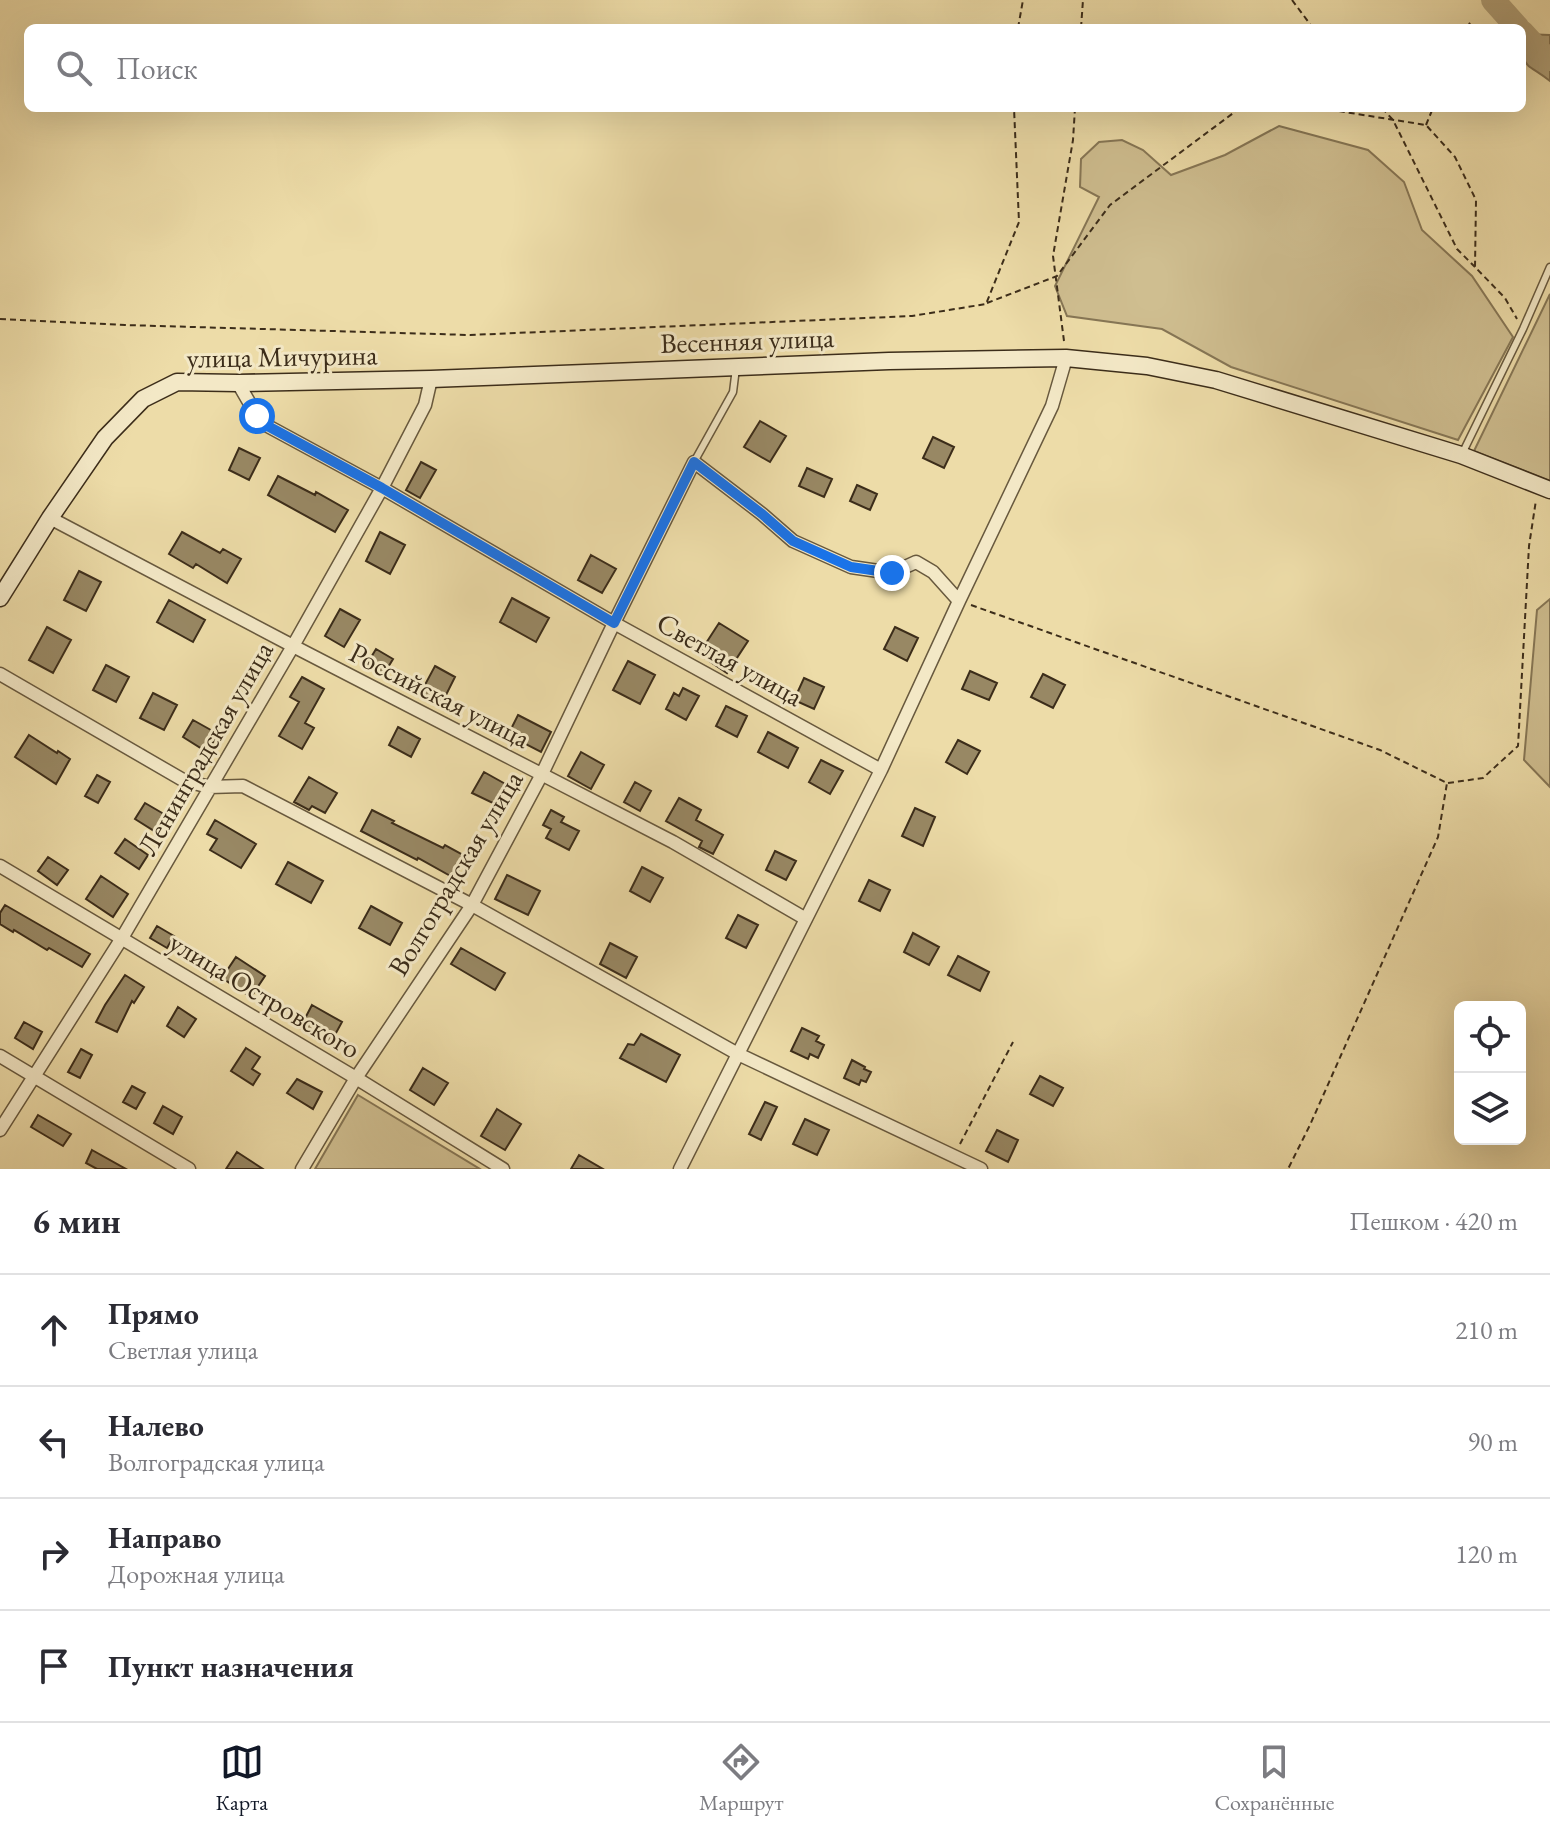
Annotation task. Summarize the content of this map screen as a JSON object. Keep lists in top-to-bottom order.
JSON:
{
  "streets": {
    "street": [
      "Весенняя улица",
      "улица Мичурина",
      "Светлая улица",
      "Российская улица",
      "Ленинградская улица",
      "Волгоградская улица",
      "улица Островского"
    ]
  },
  "crossings": [
    ["Весенняя улица", "улица Мичурина"],
    ["Весенняя улица", "Ленинградская улица"],
    ["улица Мичурина", "Светлая улица"],
    ["улица Мичурина", "Российская улица"],
    ["улица Мичурина", "Ленинградская улица"],
    ["Светлая улица", "Ленинградская улица"],
    ["Светлая улица", "Волгоградская улица"],
    ["Российская улица", "Ленинградская улица"],
    ["Российская улица", "Волгоградская улица"],
    ["Ленинградская улица", "улица Островского"],
    ["Волгоградская улица", "улица Островского"]
  ],
  "page": {
    "search": "Поиск",
    "heading": ["6 мин", "Пешком · 420 m"],
    "list": [
      ["Прямо", "Светлая улица", "210 m"],
      ["Налево", "Волгоградская улица", "90 m"],
      ["Направо", "Дорожная улица", "120 m"],
      "Пункт назначения"
    ],
    "nav": ["Карта", "Маршрут", "Сохранённые"]
  }
}
